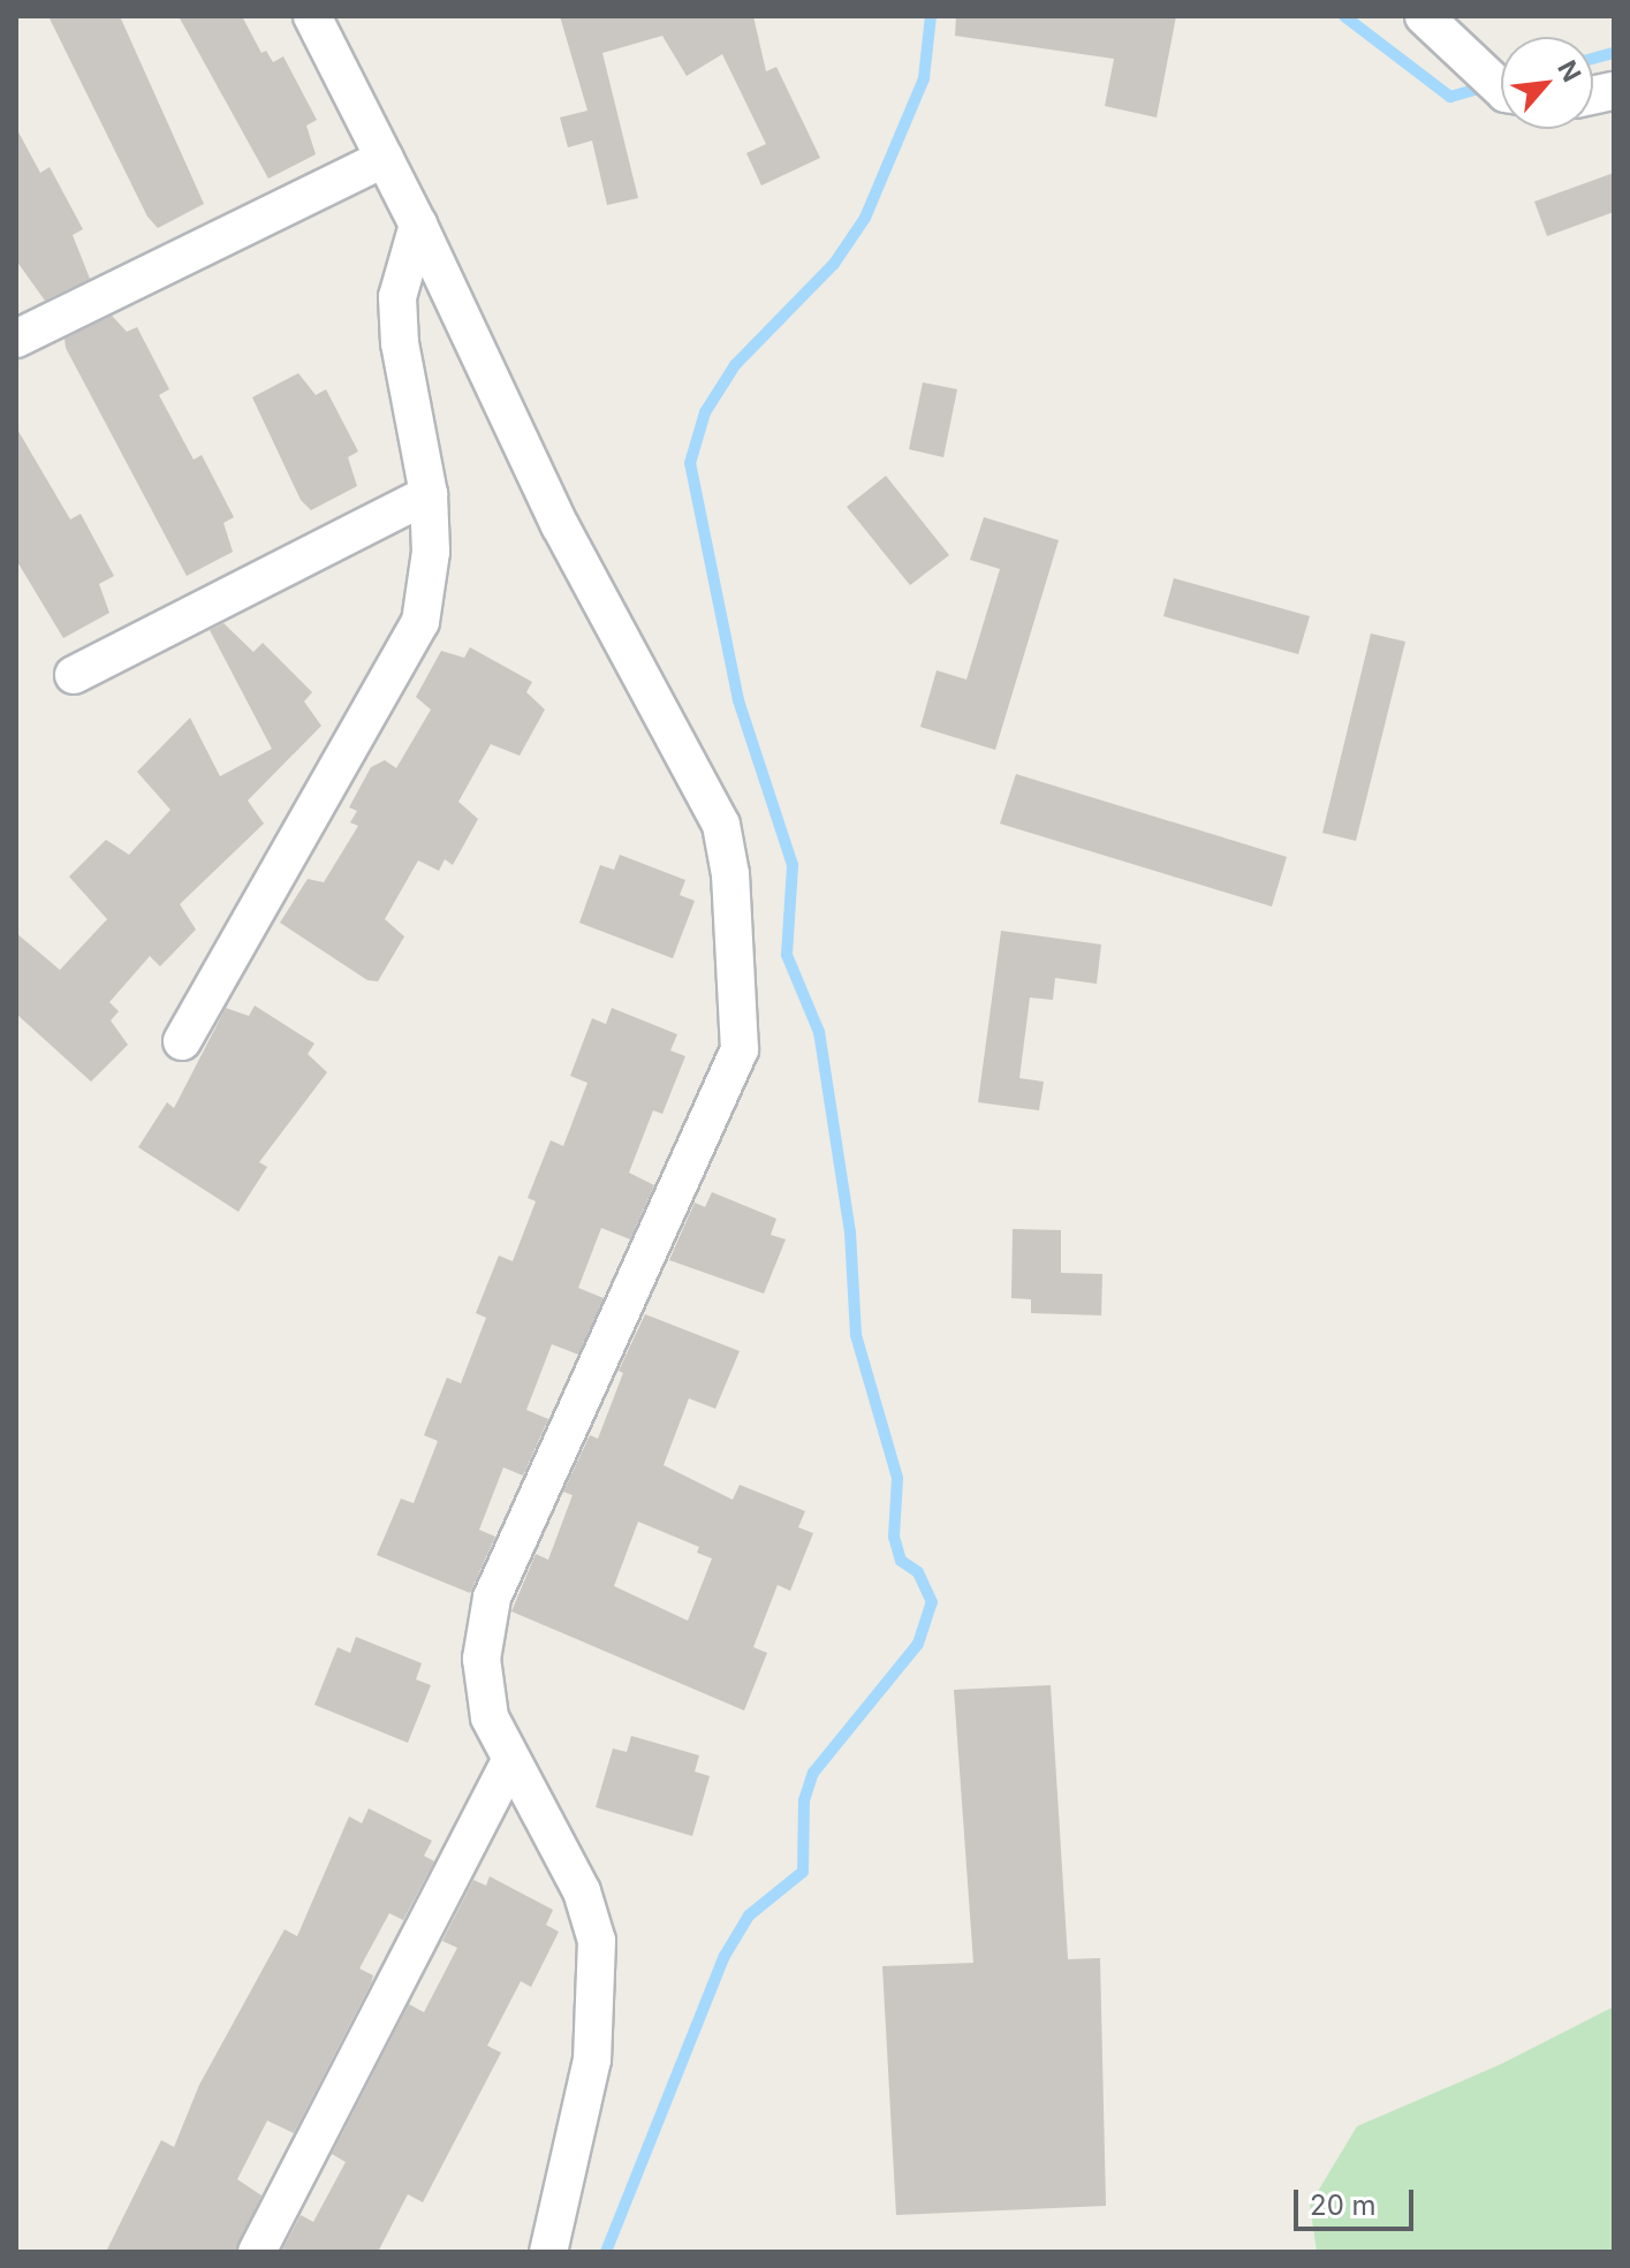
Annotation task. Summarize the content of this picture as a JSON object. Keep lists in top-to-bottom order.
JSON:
{
  "scale_bar": "20 m",
  "north": "top right"
}
